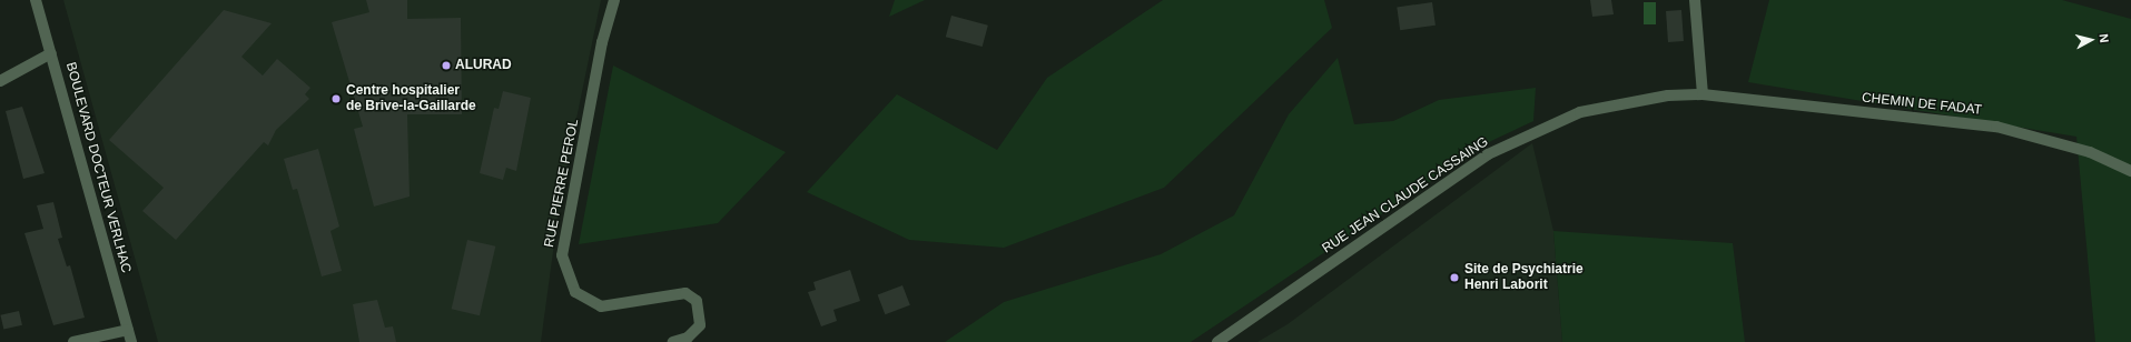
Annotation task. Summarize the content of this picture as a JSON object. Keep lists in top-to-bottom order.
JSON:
{
  "streets": {
    "street": [
      "CHEMIN DE FADAT",
      "BOULEVARD DOCTEUR VERLHAC",
      "RUE PIERRE PEROL",
      "RUE JEAN CLAUDE CASSAING"
    ]
  },
  "crossings": [
    ["CHEMIN DE FADAT", "RUE JEAN CLAUDE CASSAING"]
  ],
  "places": ["ALURAD", "Centre hospitalier de Brive-la-Gaillarde", "Site de Psychiatrie Henri Laborit"],
  "north": "right"
}
